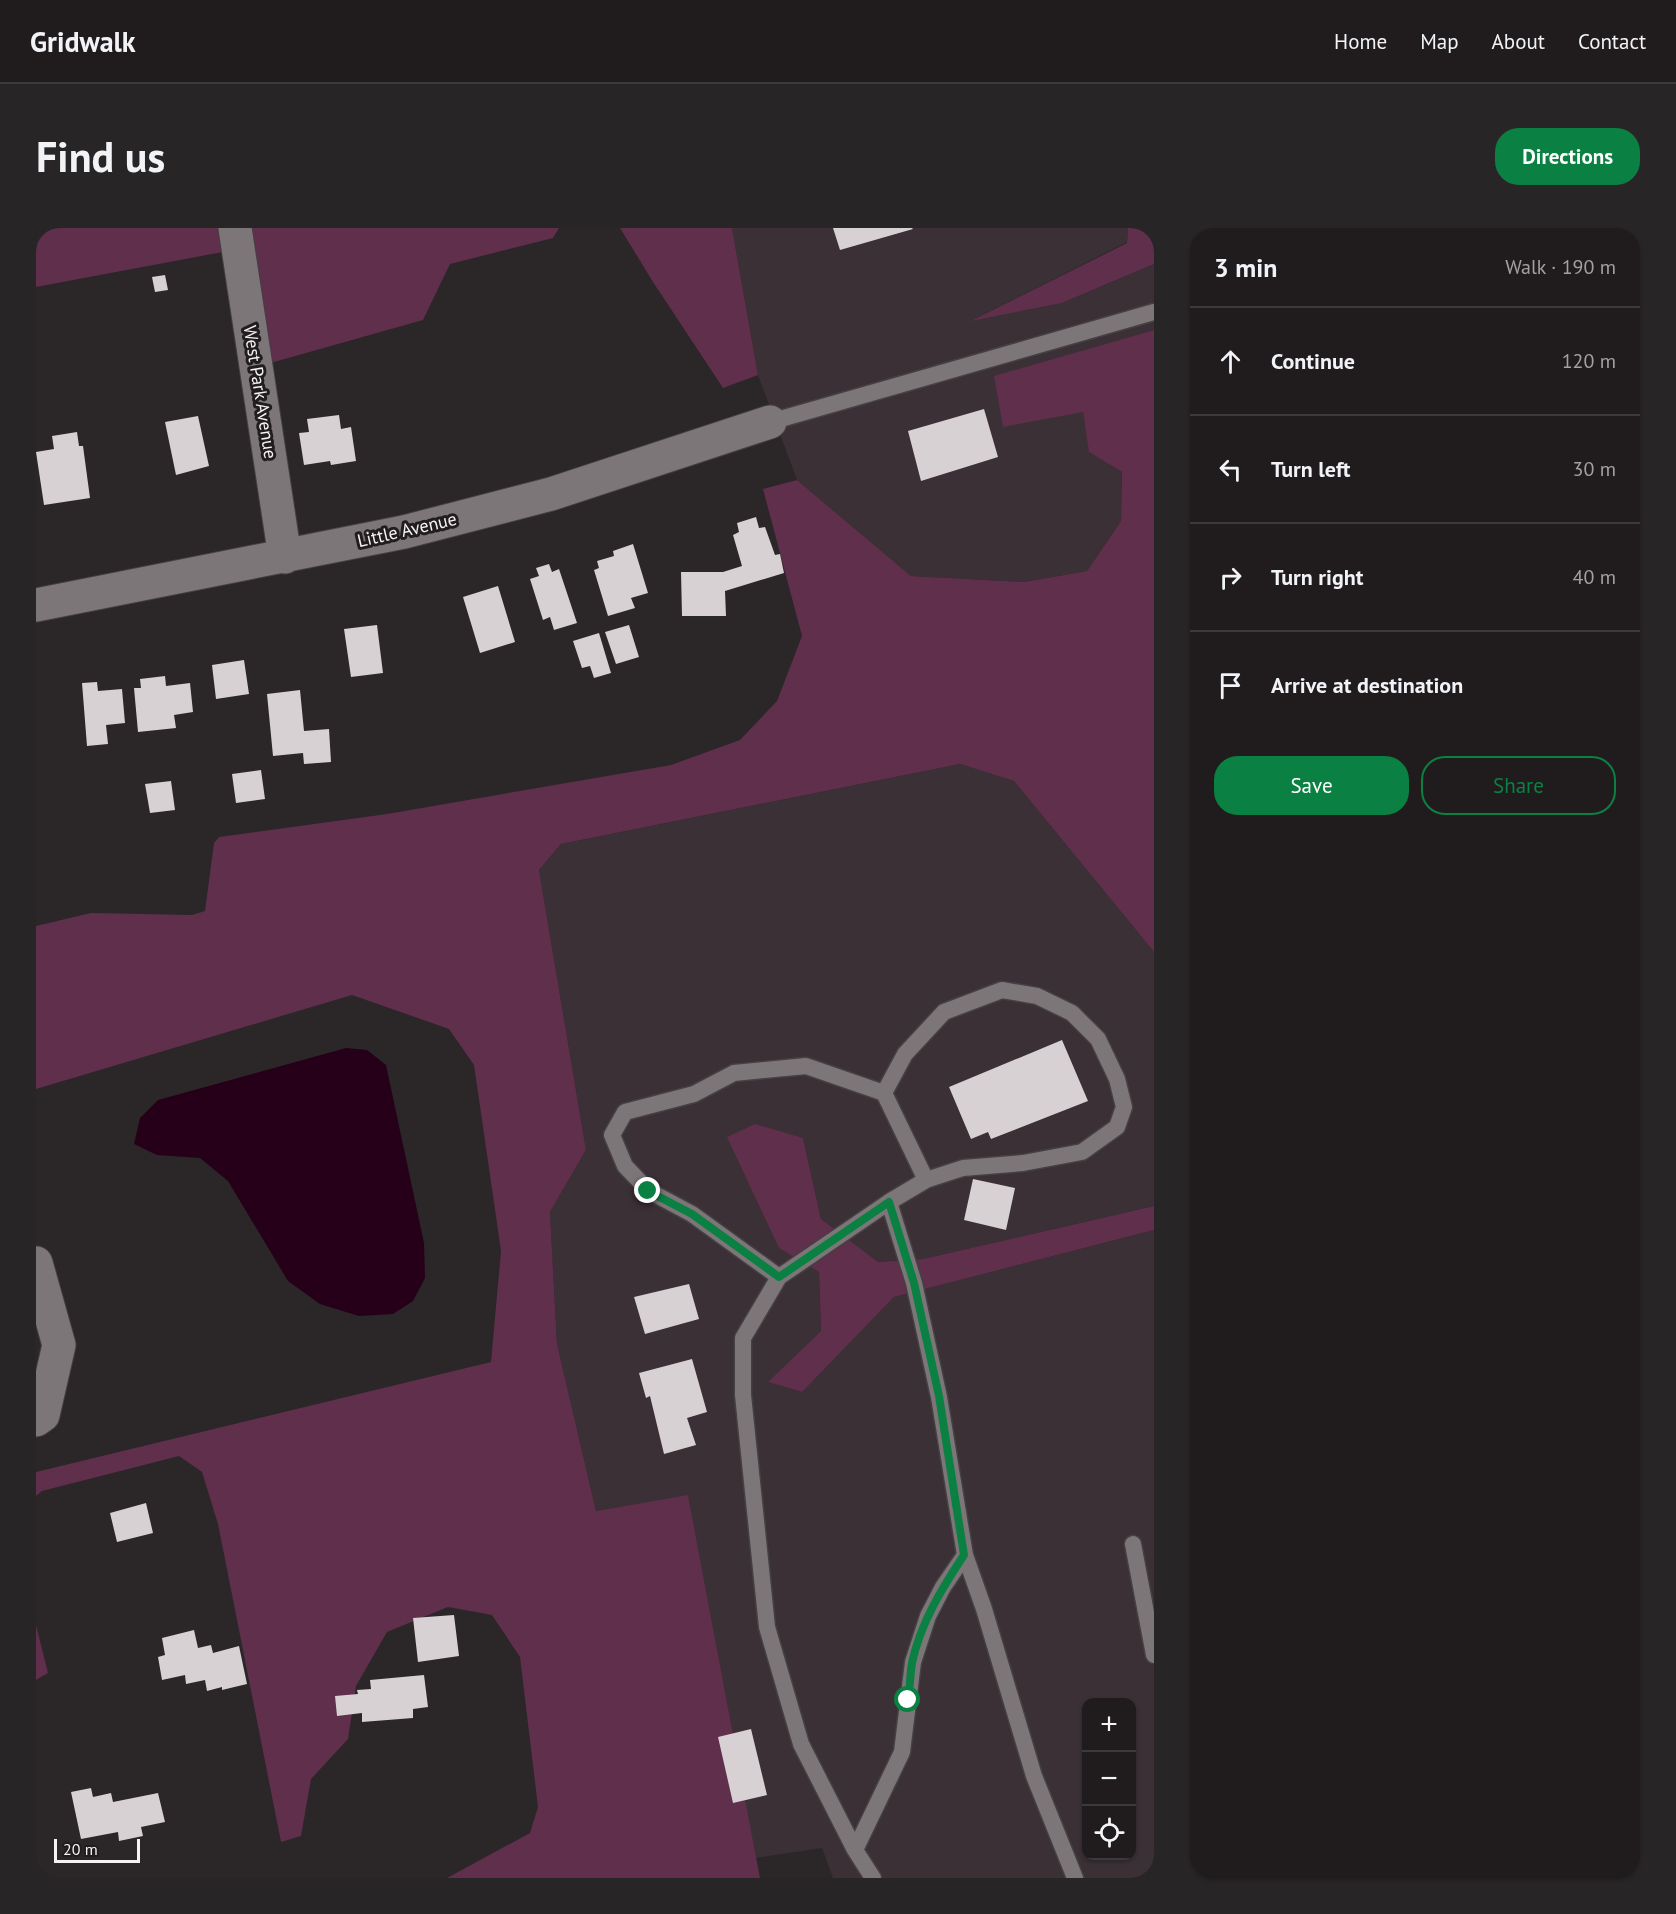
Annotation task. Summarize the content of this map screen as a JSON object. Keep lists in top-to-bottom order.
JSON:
{
  "streets": {
    "street": ["West Park Avenue", "Little Avenue"]
  },
  "crossings": [
    ["West Park Avenue", "Little Avenue"]
  ],
  "scale_bar": "20 m",
  "page": {
    "header": "Gridwalk",
    "nav": [
      "Home",
      "Map",
      "About",
      "Contact"
    ],
    "buttons": [
      "Directions",
      ["Save", "Share"]
    ],
    "title": "Find us",
    "heading": ["3 min", "Walk · 190 m"],
    "list": [
      ["Continue", "120 m"],
      ["Turn left", "30 m"],
      ["Turn right", "40 m"],
      "Arrive at destination"
    ],
    "map_buttons": ["+", "−"],
    "scale": "20 m"
  }
}
